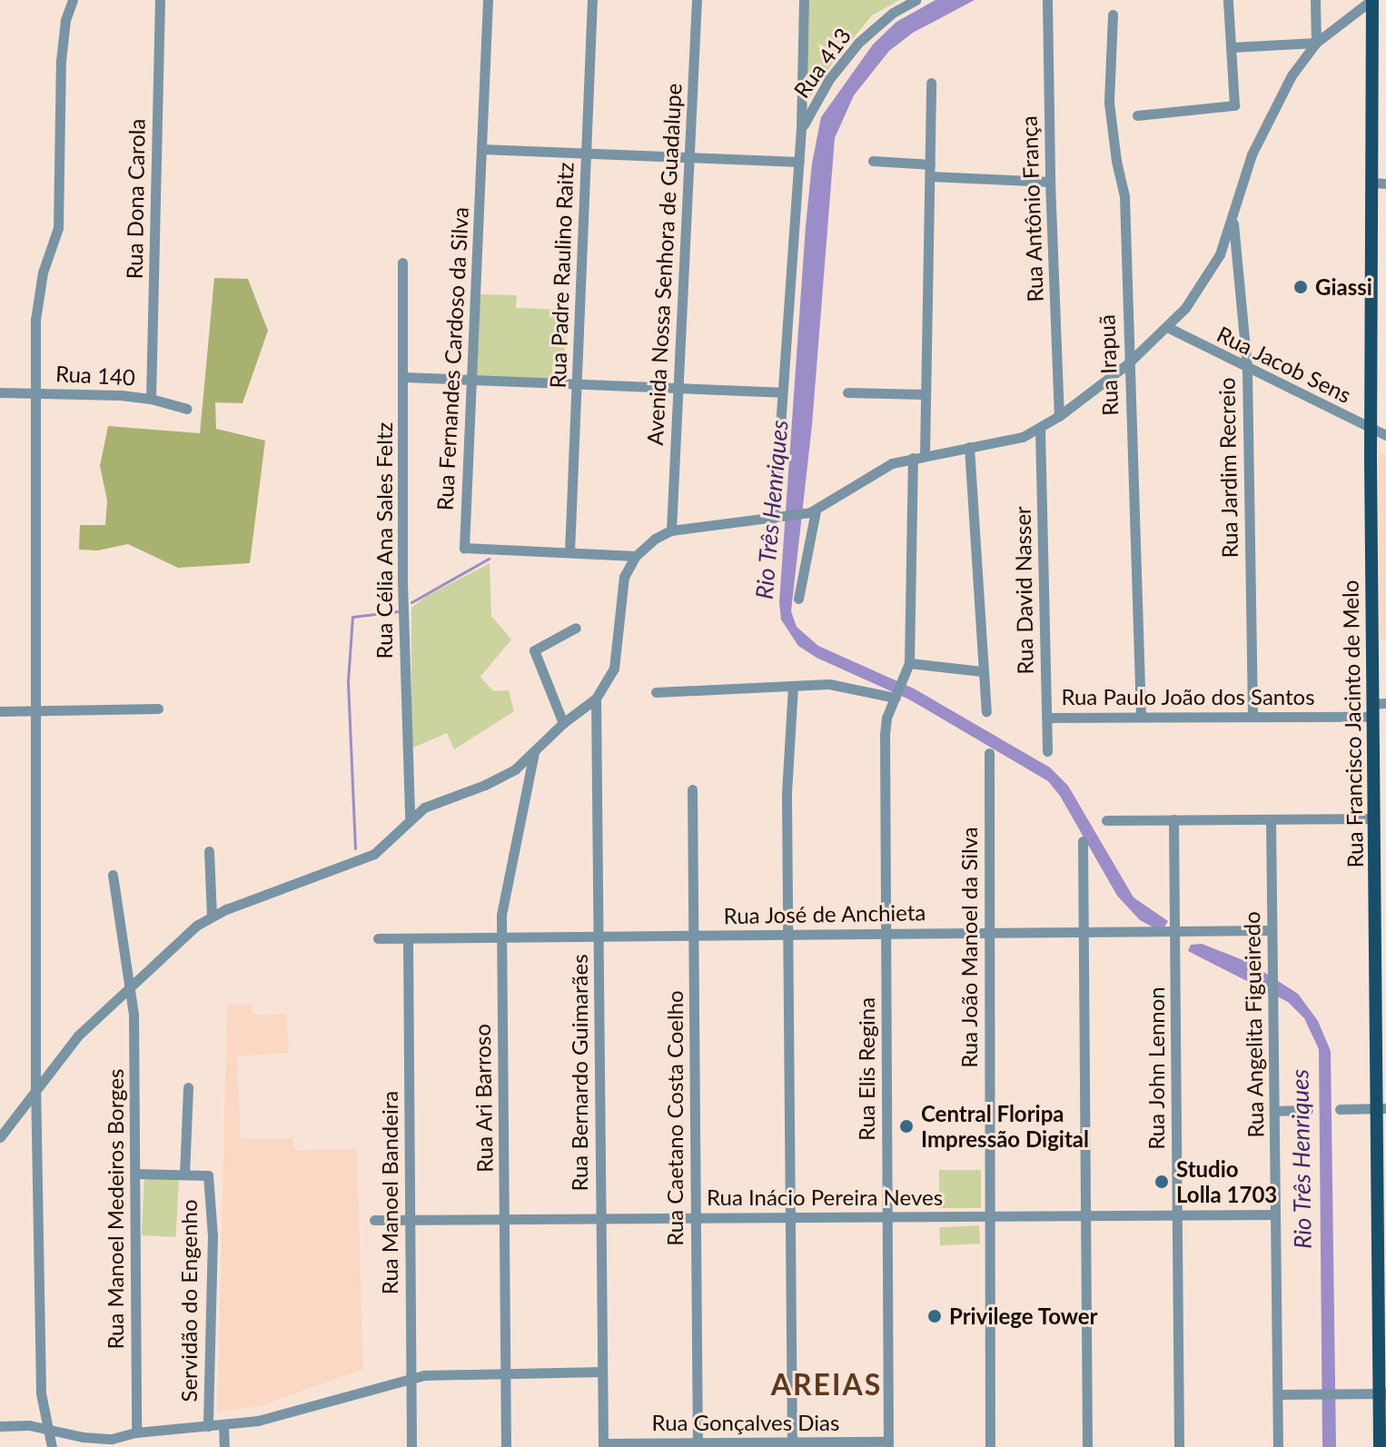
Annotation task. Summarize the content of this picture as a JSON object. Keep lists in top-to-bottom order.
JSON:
{
  "streets": {
    "main road": ["Rua Francisco Jacinto de Melo"],
    "street": [
      "Rua 413",
      "Rua Dona Carola",
      "Rua Antônio França",
      "Avenida Nossa Senhora de Guadalupe",
      "Rua Padre Raulino Raitz",
      "Rua Fernandes Cardoso da Silva",
      "Rua Jacob Sens",
      "Rua Irapuã",
      "Rua 140",
      "Rua Jardim Recreio",
      "Rua Célia Ana Sales Feltz",
      "Rua David Nasser",
      "Rua Paulo João dos Santos",
      "Rua José de Anchieta",
      "Rua João Manoel da Silva",
      "Rua Angelita Figueiredo",
      "Rua John Lennon",
      "Rua Elis Regina",
      "Rua Bernardo Guimarães",
      "Rua Ari Barroso",
      "Rua Caetano Costa Coelho",
      "Rua Manoel Bandeira",
      "Rua Inácio Pereira Neves",
      "Rua Manoel Medeiros Borges",
      "Servidão do Engenho",
      "Rua Gonçalves Dias"
    ]
  },
  "crossings": [
    ["Rua Dona Carola", "Rua 140"],
    ["Rua Padre Raulino Raitz", "Rua Fernandes Cardoso da Silva"],
    ["Rua Jacob Sens", "Rua Jardim Recreio"],
    ["Rua Jacob Sens", "Rua Francisco Jacinto de Melo"],
    ["Rua Irapuã", "Rua Paulo João dos Santos"],
    ["Rua Jardim Recreio", "Rua Paulo João dos Santos"],
    ["Rua David Nasser", "Rua Paulo João dos Santos"],
    ["Rua Paulo João dos Santos", "Rua Francisco Jacinto de Melo"],
    ["Rua José de Anchieta", "Rua João Manoel da Silva"],
    ["Rua José de Anchieta", "Rua Angelita Figueiredo"],
    ["Rua José de Anchieta", "Rua John Lennon"],
    ["Rua José de Anchieta", "Rua Elis Regina"],
    ["Rua José de Anchieta", "Rua Bernardo Guimarães"],
    ["Rua José de Anchieta", "Rua Ari Barroso"],
    ["Rua José de Anchieta", "Rua Caetano Costa Coelho"],
    ["Rua José de Anchieta", "Rua Manoel Bandeira"],
    ["Rua João Manoel da Silva", "Rua Inácio Pereira Neves"],
    ["Rua Angelita Figueiredo", "Rua Inácio Pereira Neves"],
    ["Rua John Lennon", "Rua Inácio Pereira Neves"],
    ["Rua Elis Regina", "Rua Inácio Pereira Neves"],
    ["Rua Elis Regina", "Rua Gonçalves Dias"],
    ["Rua Bernardo Guimarães", "Rua Inácio Pereira Neves"],
    ["Rua Bernardo Guimarães", "Rua Gonçalves Dias"],
    ["Rua Ari Barroso", "Rua Inácio Pereira Neves"],
    ["Rua Caetano Costa Coelho", "Rua Inácio Pereira Neves"],
    ["Rua Caetano Costa Coelho", "Rua Gonçalves Dias"],
    ["Rua Manoel Bandeira", "Rua Inácio Pereira Neves"]
  ],
  "districts": ["AREIAS"],
  "water": ["Rio Três Henriques"],
  "places": [
    "Giassi",
    "Central Floripa Impressão Digital",
    "Studio Lolla 1703",
    "Privilege Tower"
  ]
}
